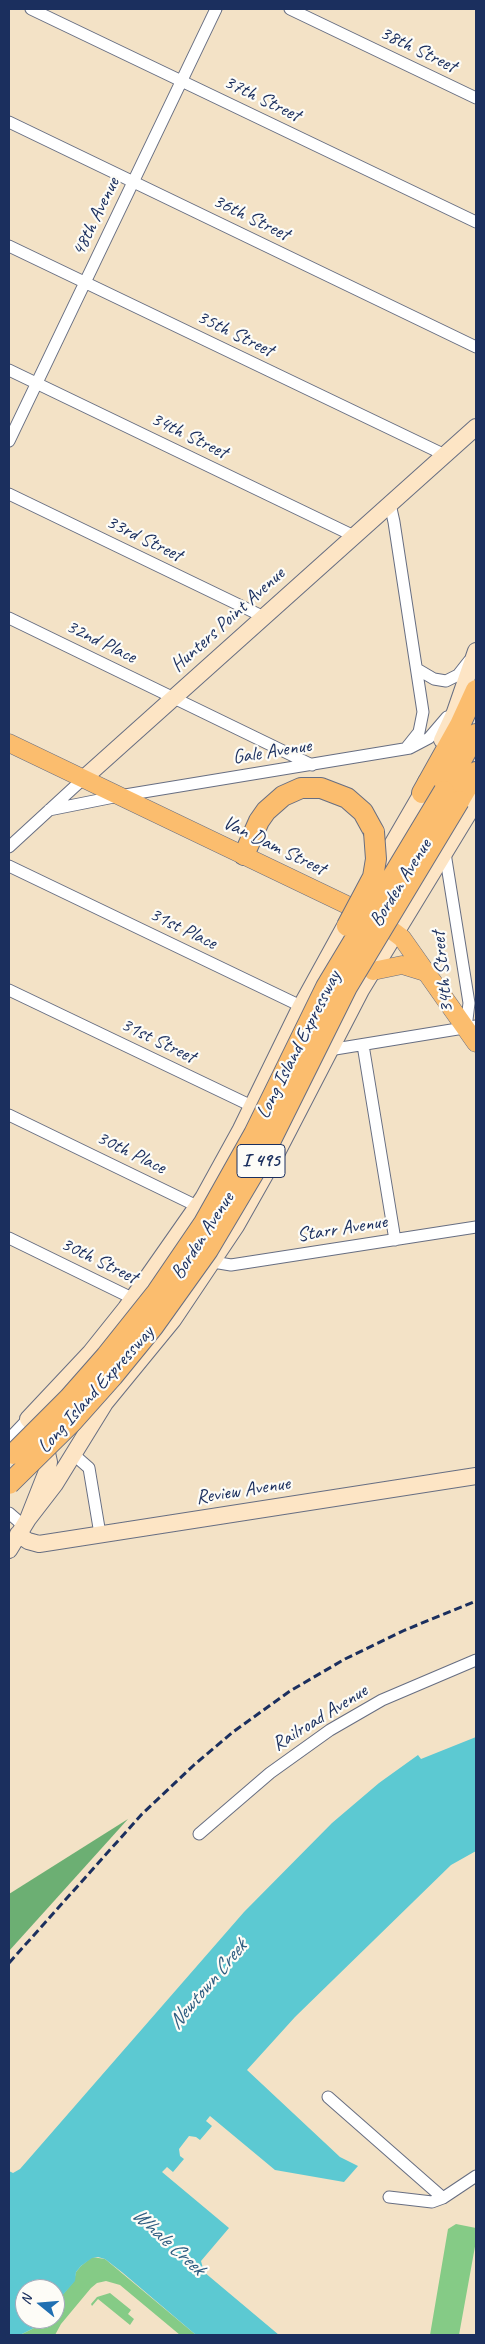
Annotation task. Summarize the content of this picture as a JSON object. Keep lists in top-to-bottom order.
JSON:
{
  "streets": {
    "highway": ["Long Island Expressway", "I 495"],
    "main road": [
      "Hunters Point Avenue",
      "Van Dam Street",
      "Borden Avenue",
      "Review Avenue"
    ],
    "street": [
      "38th Street",
      "37th Street",
      "48th Avenue",
      "36th Street",
      "35th Street",
      "34th Street",
      "33rd Street",
      "32nd Place",
      "Gale Avenue",
      "31st Place",
      "31st Street",
      "30th Place",
      "Starr Avenue",
      "30th Street",
      "Railroad Avenue"
    ]
  },
  "crossings": [
    ["37th Street", "48th Avenue"],
    ["48th Avenue", "36th Street"],
    ["48th Avenue", "35th Street"],
    ["48th Avenue", "34th Street"],
    ["35th Street", "Hunters Point Avenue"],
    ["34th Street", "Hunters Point Avenue"],
    ["34th Street", "Van Dam Street"],
    ["34th Street", "Borden Avenue"],
    ["33rd Street", "Hunters Point Avenue"],
    ["Hunters Point Avenue", "32nd Place"],
    ["Hunters Point Avenue", "Gale Avenue"],
    ["Hunters Point Avenue", "Van Dam Street"],
    ["32nd Place", "Gale Avenue"],
    ["Gale Avenue", "Van Dam Street"],
    ["Van Dam Street", "Borden Avenue"],
    ["Borden Avenue", "31st Place"],
    ["Borden Avenue", "31st Street"],
    ["Borden Avenue", "Long Island Expressway"],
    ["Borden Avenue", "30th Place"],
    ["Borden Avenue", "Starr Avenue"],
    ["Borden Avenue", "30th Street"],
    ["Borden Avenue", "Review Avenue"]
  ],
  "water": ["Newtown Creek", "Whale Creek"],
  "north": "left"
}
